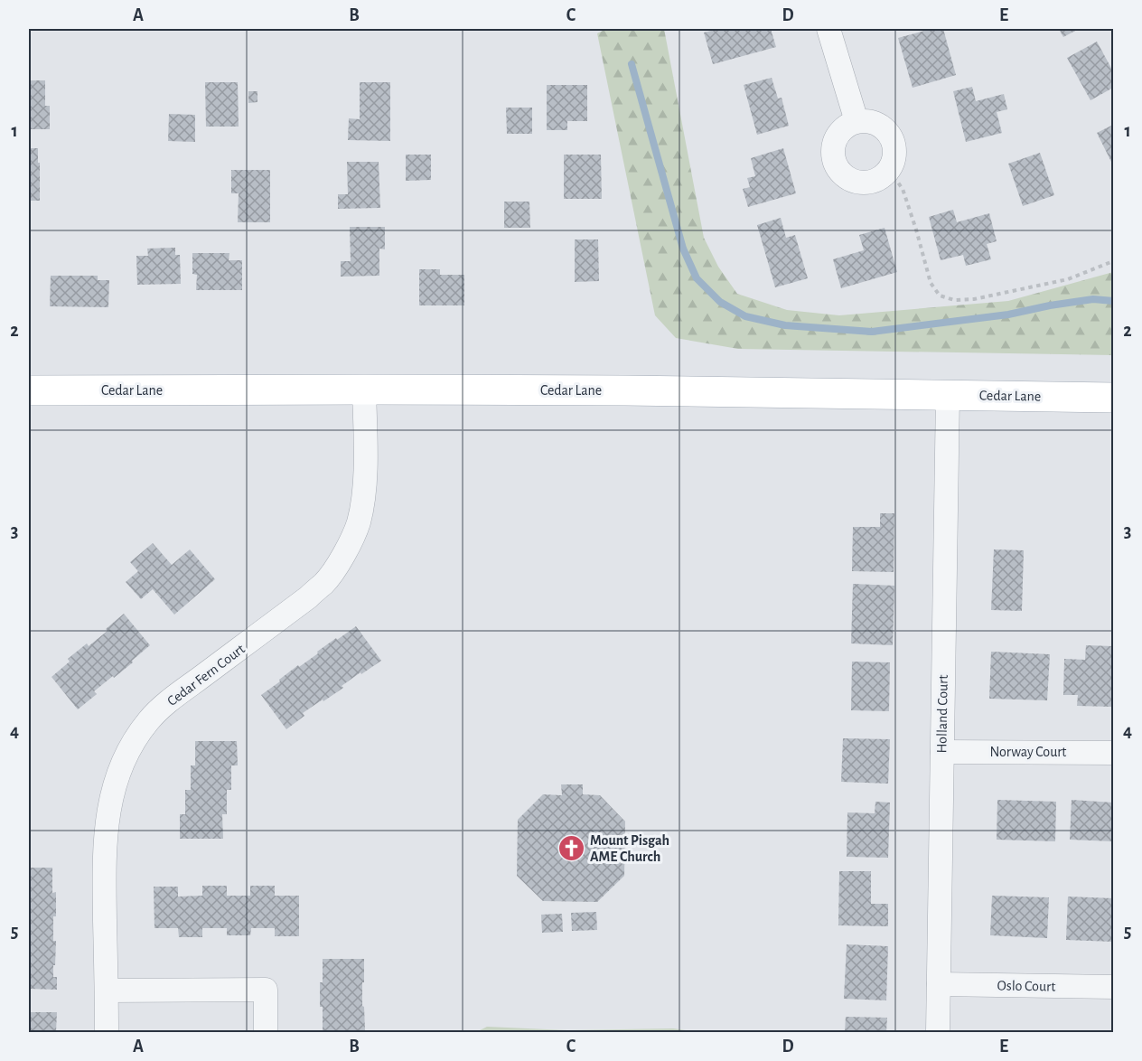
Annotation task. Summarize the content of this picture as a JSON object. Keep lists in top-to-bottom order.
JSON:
{
  "streets": {
    "main road": ["Cedar Lane"],
    "street": [
      "Cedar Fern Court",
      "Holland Court",
      "Norway Court",
      "Oslo Court"
    ]
  },
  "crossings": [
    ["Cedar Lane", "Cedar Fern Court"],
    ["Cedar Lane", "Holland Court"],
    ["Holland Court", "Norway Court"],
    ["Holland Court", "Oslo Court"]
  ],
  "places": {
    "church": ["Mount Pisgah AME Church"]
  },
  "grid": {
    "columns": [
      "A",
      "B",
      "C",
      "D",
      "E"
    ],
    "rows": [
      "1",
      "2",
      "3",
      "4",
      "5"
    ]
  }
}
